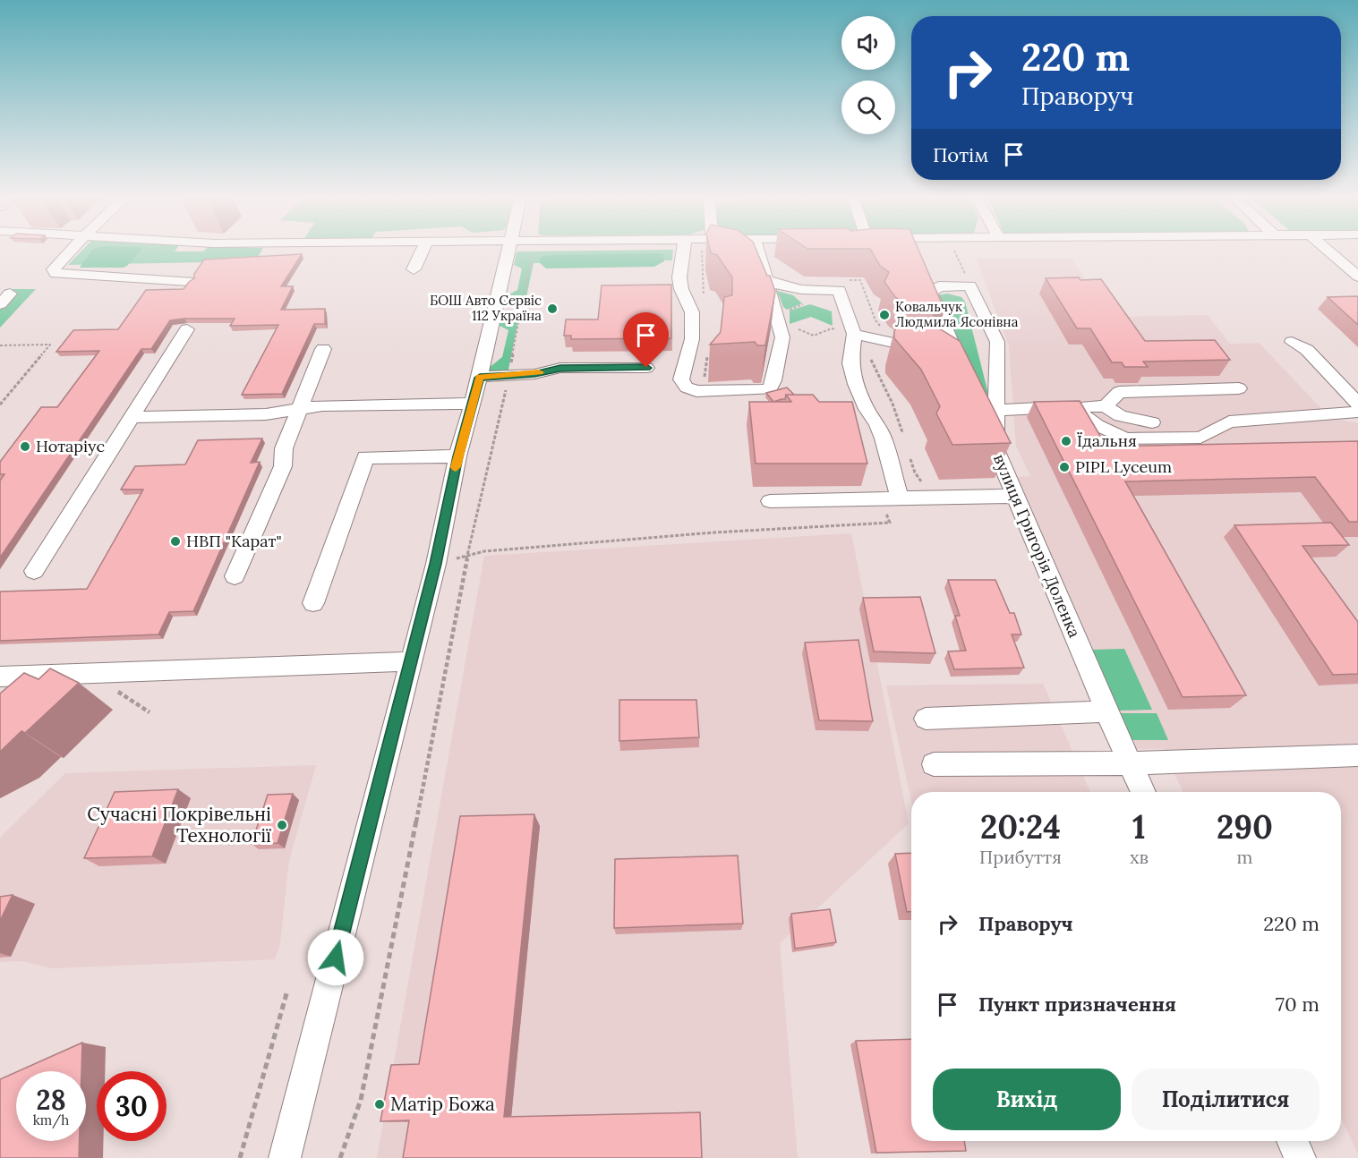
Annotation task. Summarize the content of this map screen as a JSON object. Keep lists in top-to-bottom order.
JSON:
{
  "streets": {
    "street": ["вулиця Григорія Доленка"]
  },
  "places": [
    "БОШ Авто Сервіс 112 Україна",
    "Ковальчук Людмила Ясонівна",
    "Їдальня",
    "Нотаріус",
    "PIPL Lyceum",
    "НВП \"Карат\"",
    "Сучасні Покрівельні Технології",
    "Матір Божа"
  ],
  "page": {
    "turn": ["220 m", "Праворуч"],
    "then": "Потім",
    "eta": [
      "20:24",
      "Прибуття",
      "1",
      "хв",
      "290",
      "m"
    ],
    "list": [
      {
        "name": "Праворуч",
        "value": "220 m"
      },
      {
        "name": "Пункт призначення",
        "value": "70 m"
      }
    ],
    "buttons": ["Вихід", "Поділитися"],
    "speed": "28 km/h",
    "limit": "30"
  }
}
